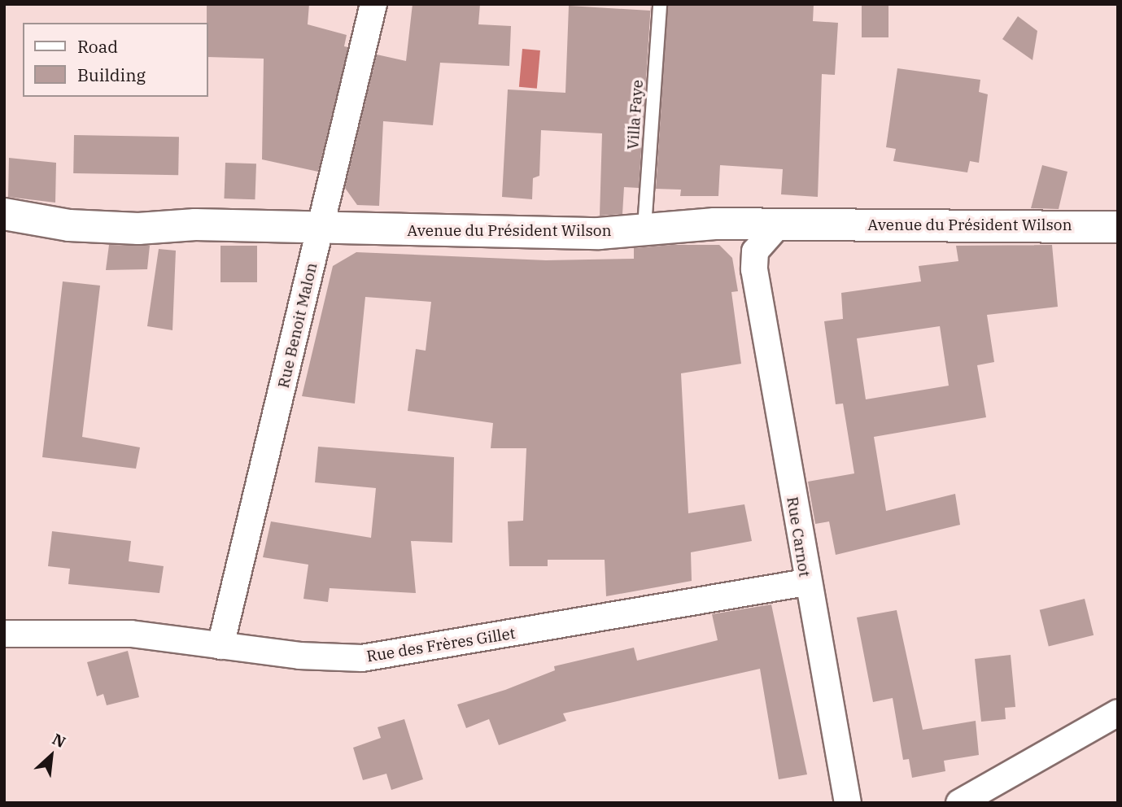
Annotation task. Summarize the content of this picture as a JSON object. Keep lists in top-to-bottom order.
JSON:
{
  "streets": {
    "street": [
      "Avenue du Président Wilson",
      "Rue Benoit Malon",
      "Rue Carnot",
      "Rue des Frères Gillet"
    ],
    "lane": ["Villa Faye"]
  },
  "crossings": [
    ["Villa Faye", "Avenue du Président Wilson"],
    ["Avenue du Président Wilson", "Rue Benoit Malon"],
    ["Avenue du Président Wilson", "Rue Carnot"],
    ["Rue Benoit Malon", "Rue des Frères Gillet"],
    ["Rue Carnot", "Rue des Frères Gillet"]
  ],
  "legend": ["Road", "Building"],
  "north": "top right"
}
